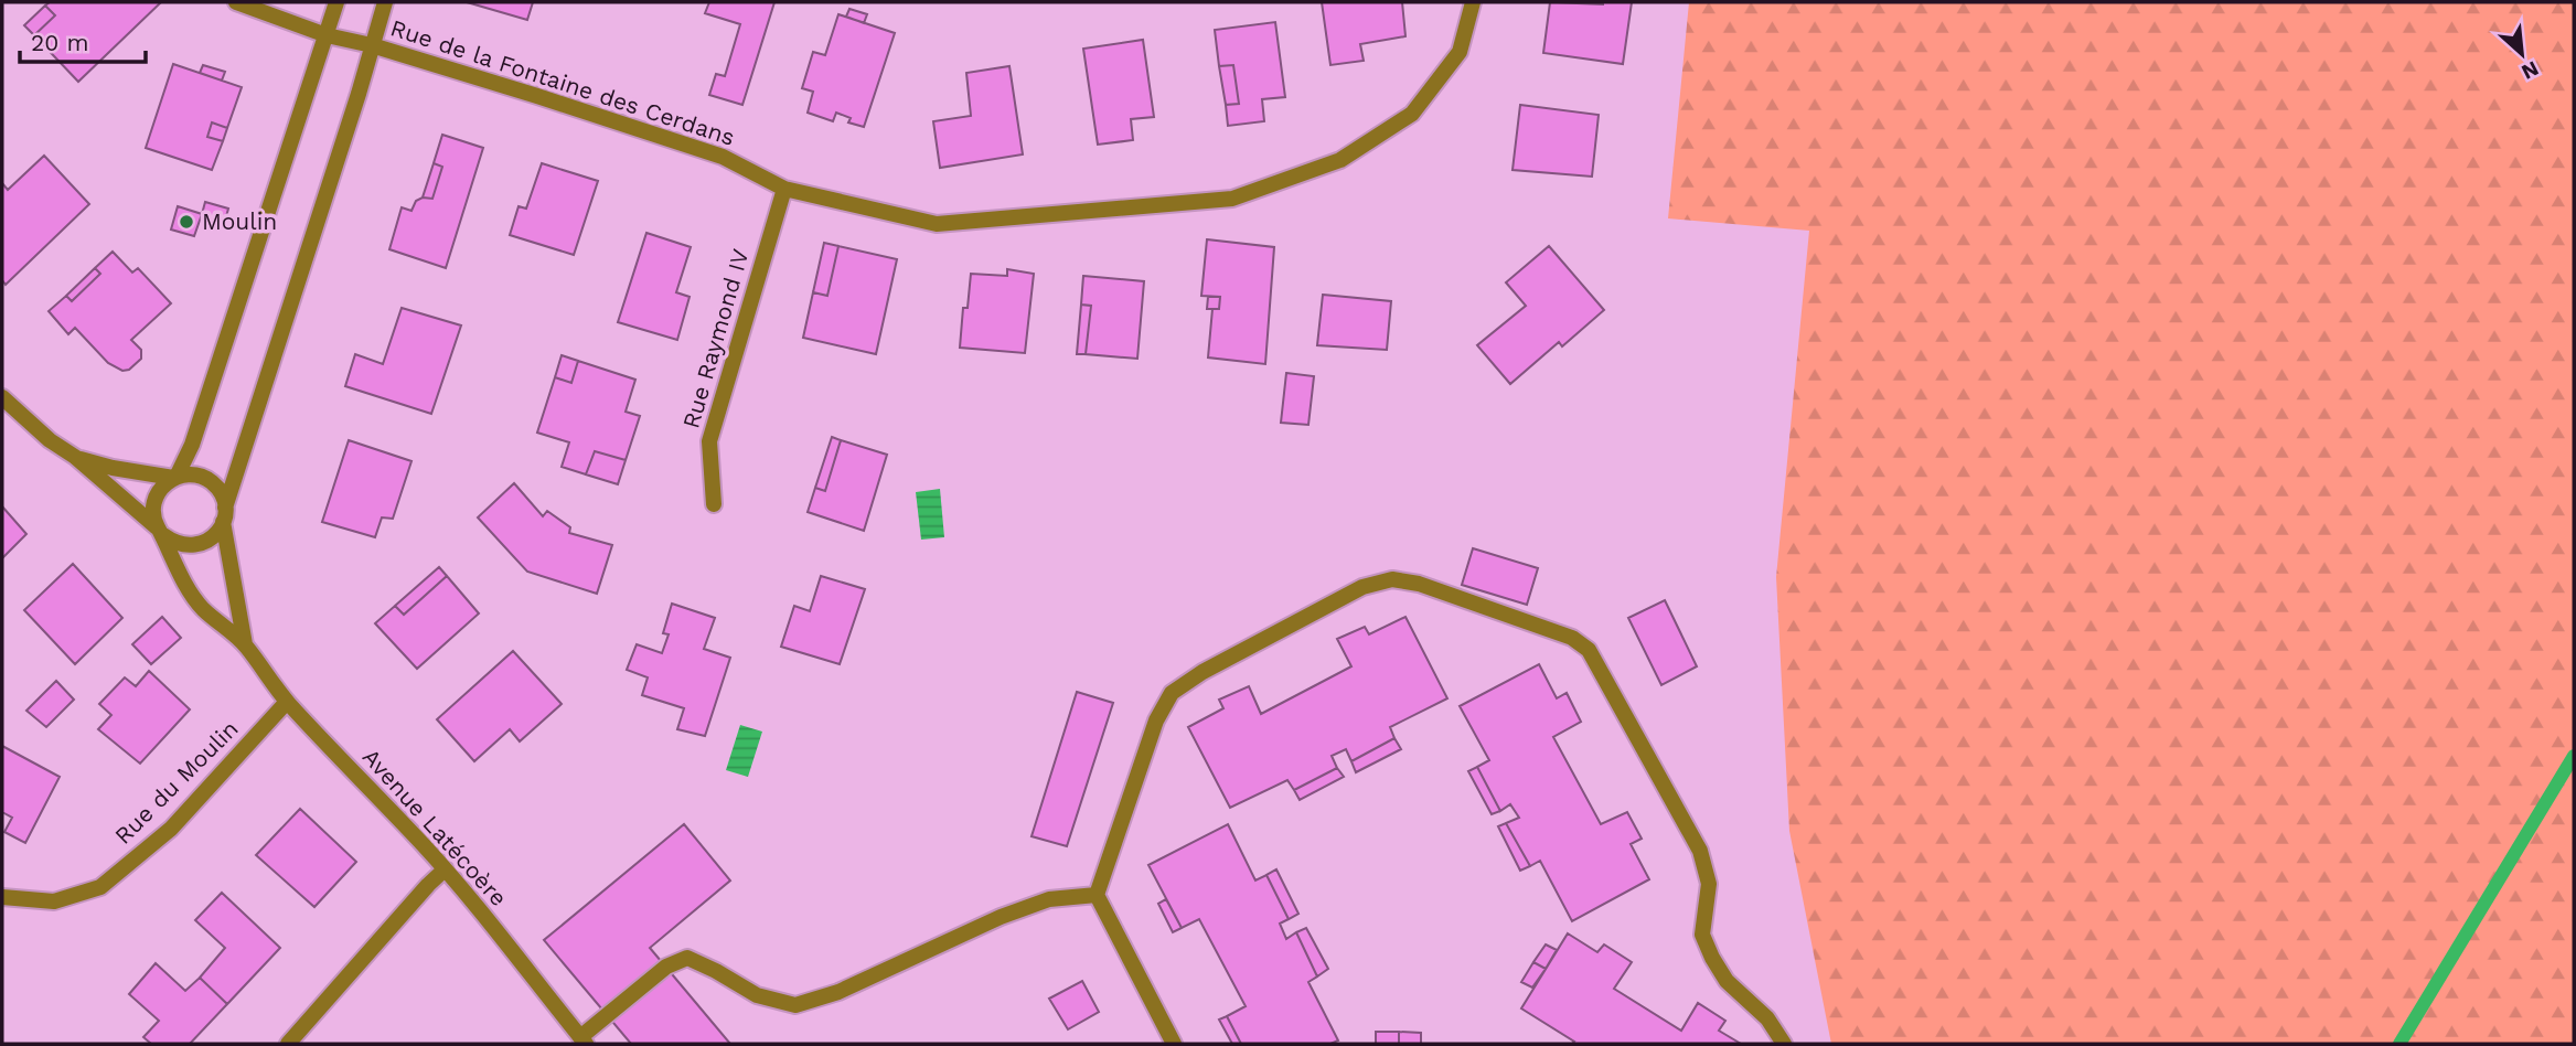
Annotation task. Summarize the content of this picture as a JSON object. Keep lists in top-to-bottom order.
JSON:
{
  "streets": {
    "street": [
      "Rue de la Fontaine des Cerdans",
      "Rue Raymond IV",
      "Rue du Moulin",
      "Avenue Latécoère"
    ]
  },
  "crossings": [
    ["Rue de la Fontaine des Cerdans", "Rue Raymond IV"],
    ["Rue du Moulin", "Avenue Latécoère"]
  ],
  "places": ["Moulin"],
  "scale_bar": "20 m",
  "north": "bottom right"
}
